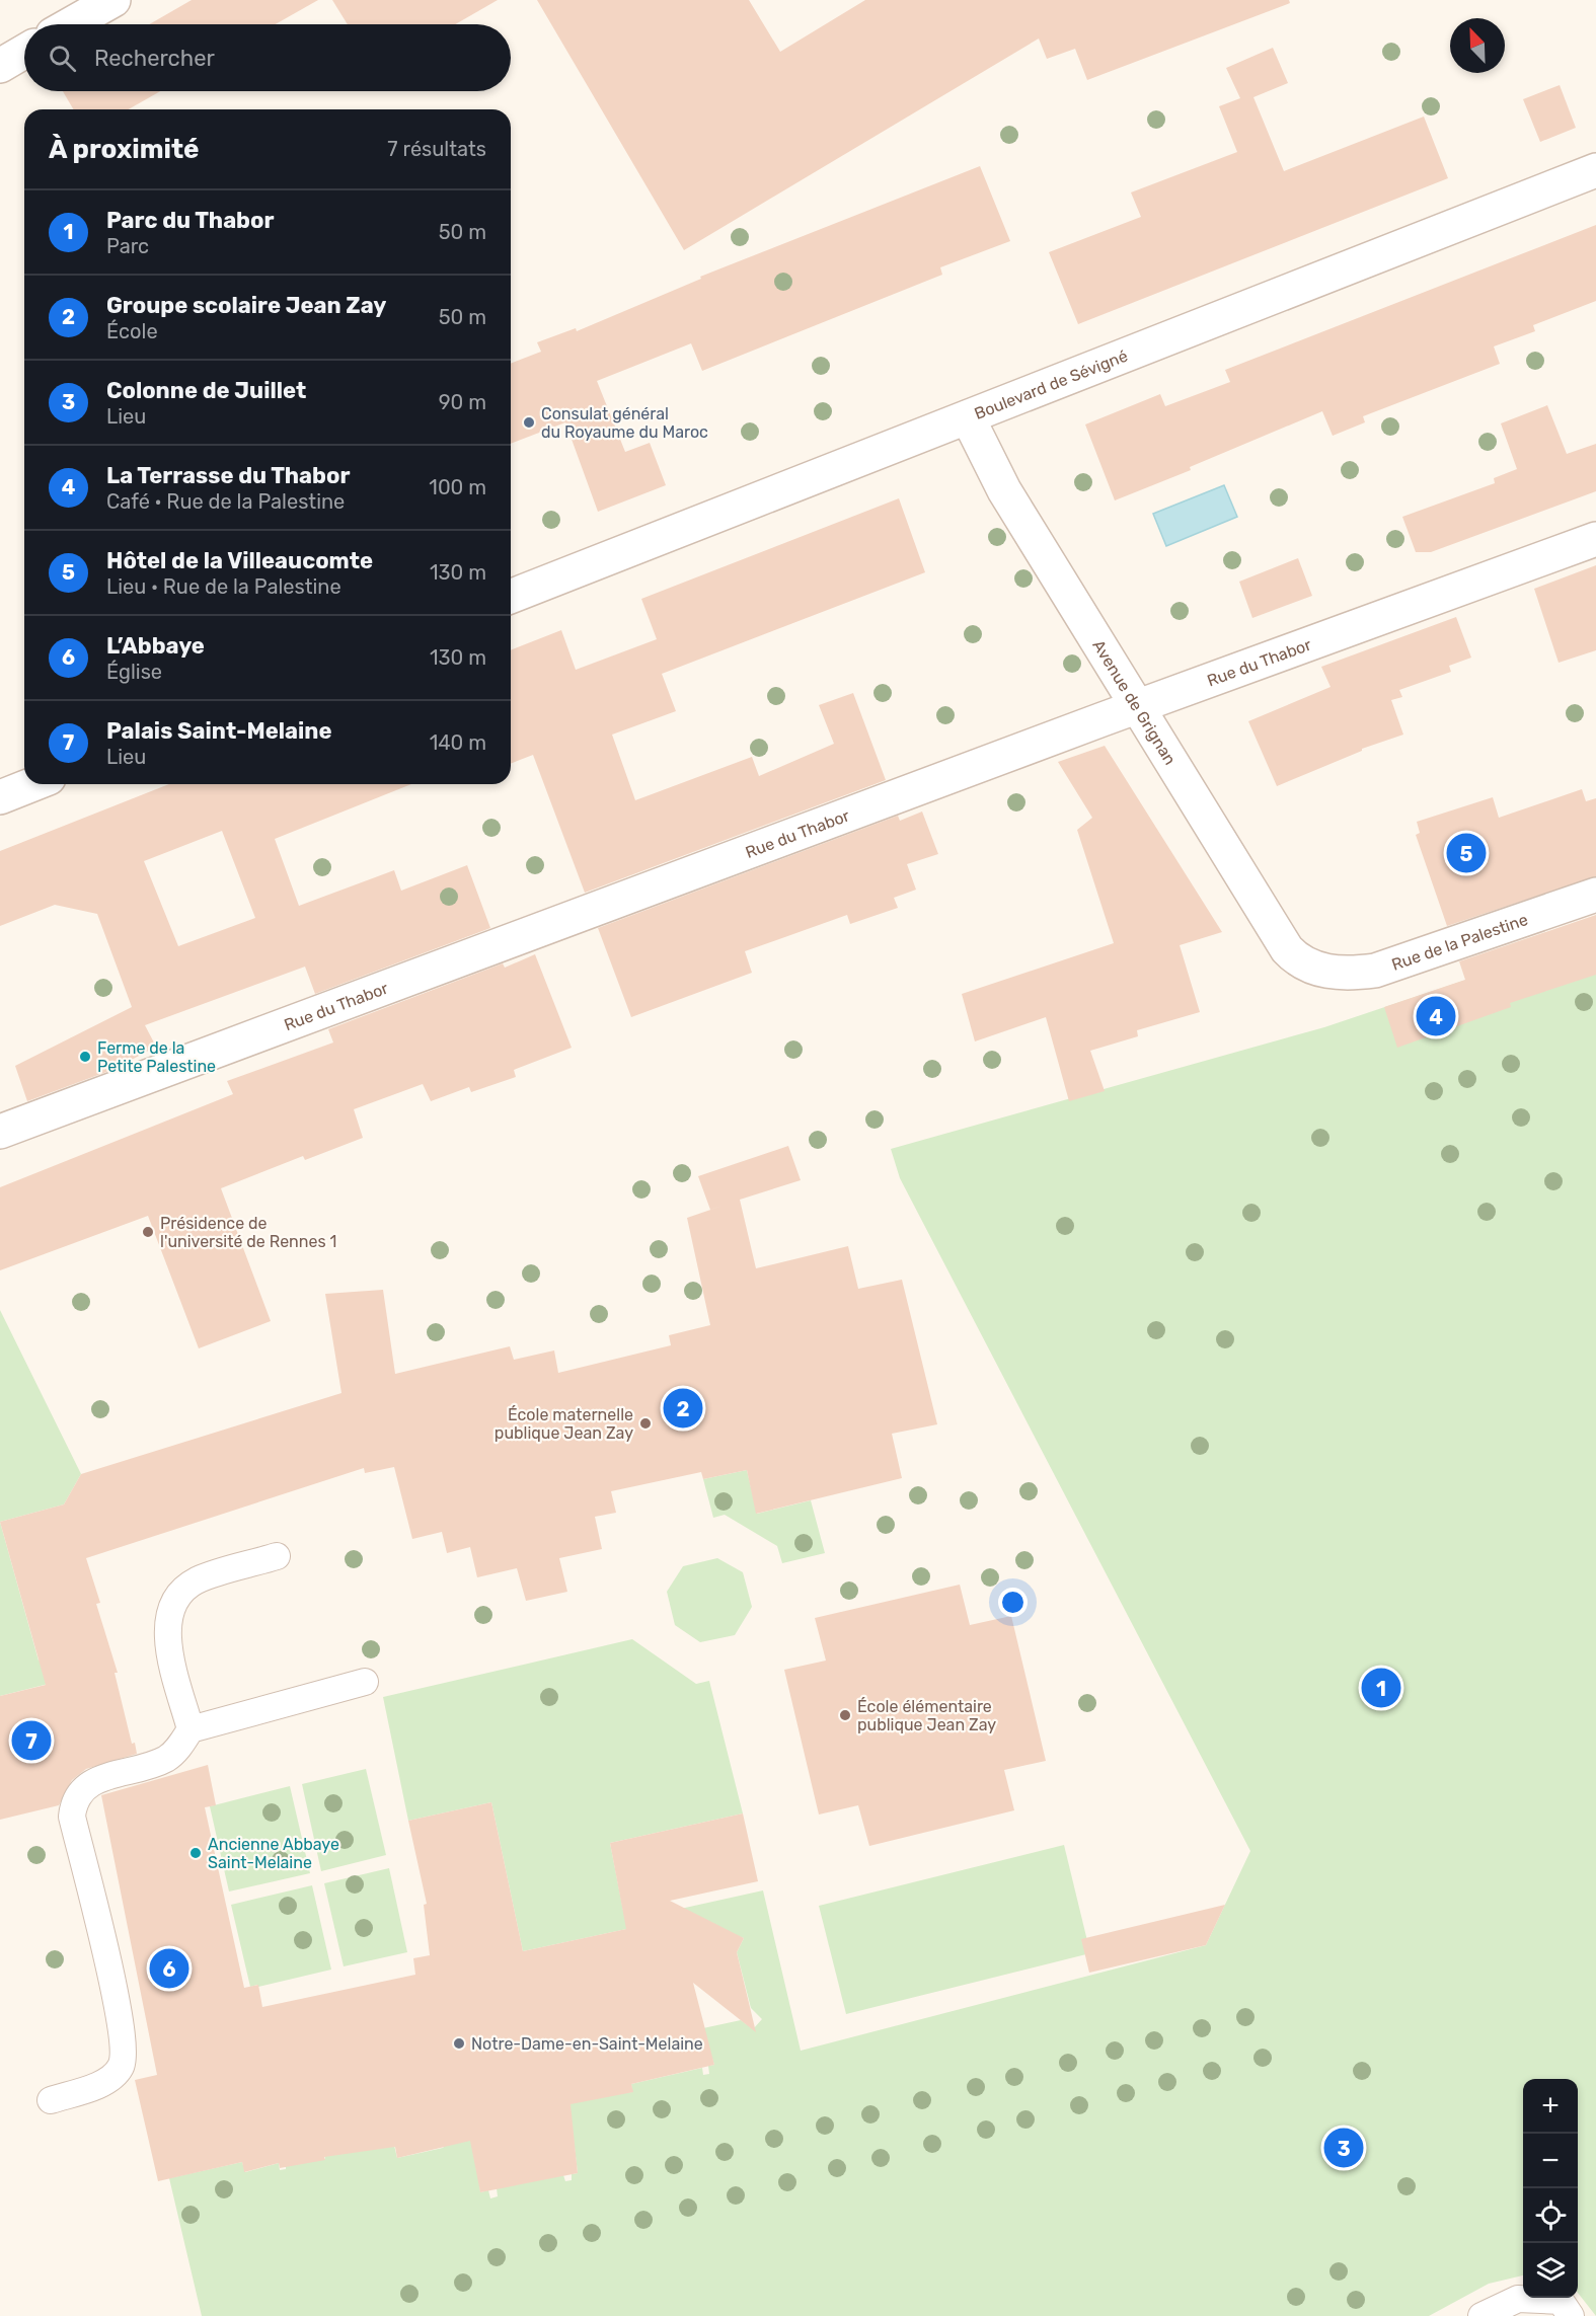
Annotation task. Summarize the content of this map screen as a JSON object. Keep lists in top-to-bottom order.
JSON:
{
  "streets": {
    "street": [
      "Boulevard de Sévigné",
      "Rue du Thabor",
      "Avenue de Grignan",
      "Rue de la Palestine"
    ]
  },
  "crossings": [
    ["Boulevard de Sévigné", "Avenue de Grignan"],
    ["Rue du Thabor", "Avenue de Grignan"],
    ["Avenue de Grignan", "Rue de la Palestine"]
  ],
  "places": [
    "Consulat général du Royaume du Maroc",
    "Ferme de la Petite Palestine",
    "Présidence de l'université de Rennes 1",
    "École maternelle publique Jean Zay",
    "École élémentaire publique Jean Zay",
    "Ancienne Abbaye Saint-Melaine",
    "Notre-Dame-en-Saint-Melaine"
  ],
  "north": "top left",
  "page": {
    "search": "Rechercher",
    "heading": ["À proximité", "7 résultats"],
    "list": [
      {
        "mark": "1",
        "name": "Parc du Thabor",
        "note": "Parc",
        "value": "50 m"
      },
      {
        "mark": "2",
        "name": "Groupe scolaire Jean Zay",
        "note": "École",
        "value": "50 m"
      },
      {
        "mark": "3",
        "name": "Colonne de Juillet",
        "note": "Lieu",
        "value": "90 m"
      },
      {
        "mark": "4",
        "name": "La Terrasse du Thabor",
        "note": "Café · Rue de la Palestine",
        "value": "100 m"
      },
      {
        "mark": "5",
        "name": "Hôtel de la Villeaucomte",
        "note": "Lieu · Rue de la Palestine",
        "value": "130 m"
      },
      {
        "mark": "6",
        "name": "L’Abbaye",
        "note": "Église",
        "value": "130 m"
      },
      {
        "mark": "7",
        "name": "Palais Saint-Melaine",
        "note": "Lieu",
        "value": "140 m"
      }
    ],
    "pins": [
      "5",
      "4",
      "2",
      "1",
      "7",
      "6",
      "3"
    ],
    "map_buttons": ["+", "−"]
  }
}
